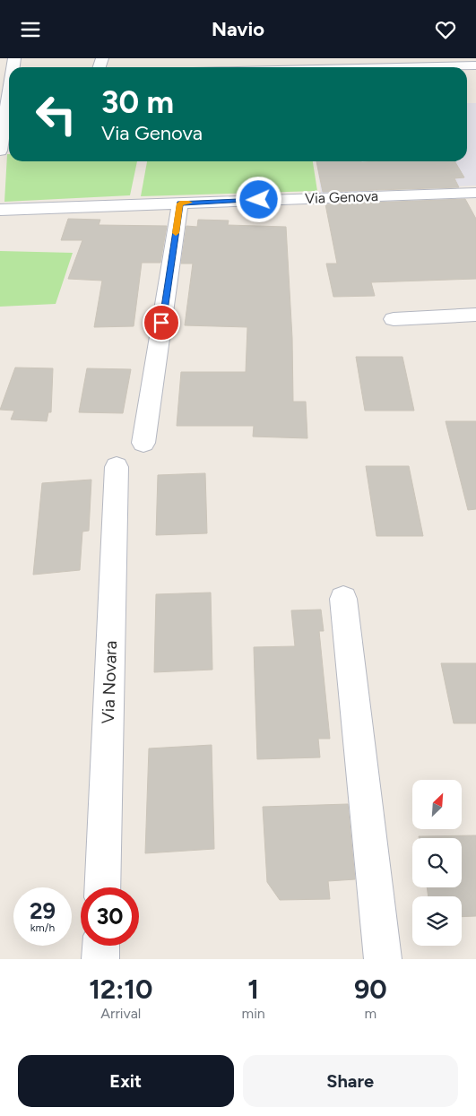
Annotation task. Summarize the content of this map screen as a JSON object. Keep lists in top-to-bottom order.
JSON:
{
  "streets": {
    "street": ["Via Genova", "Via Novara"]
  },
  "north": "top right",
  "page": {
    "header": "Navio",
    "turn": ["30 m", "Via Genova"],
    "speed": "29 km/h",
    "limit": "30",
    "eta": [
      "12:10",
      "Arrival",
      "1",
      "min",
      "90",
      "m"
    ],
    "buttons": ["Exit", "Share"]
  }
}
